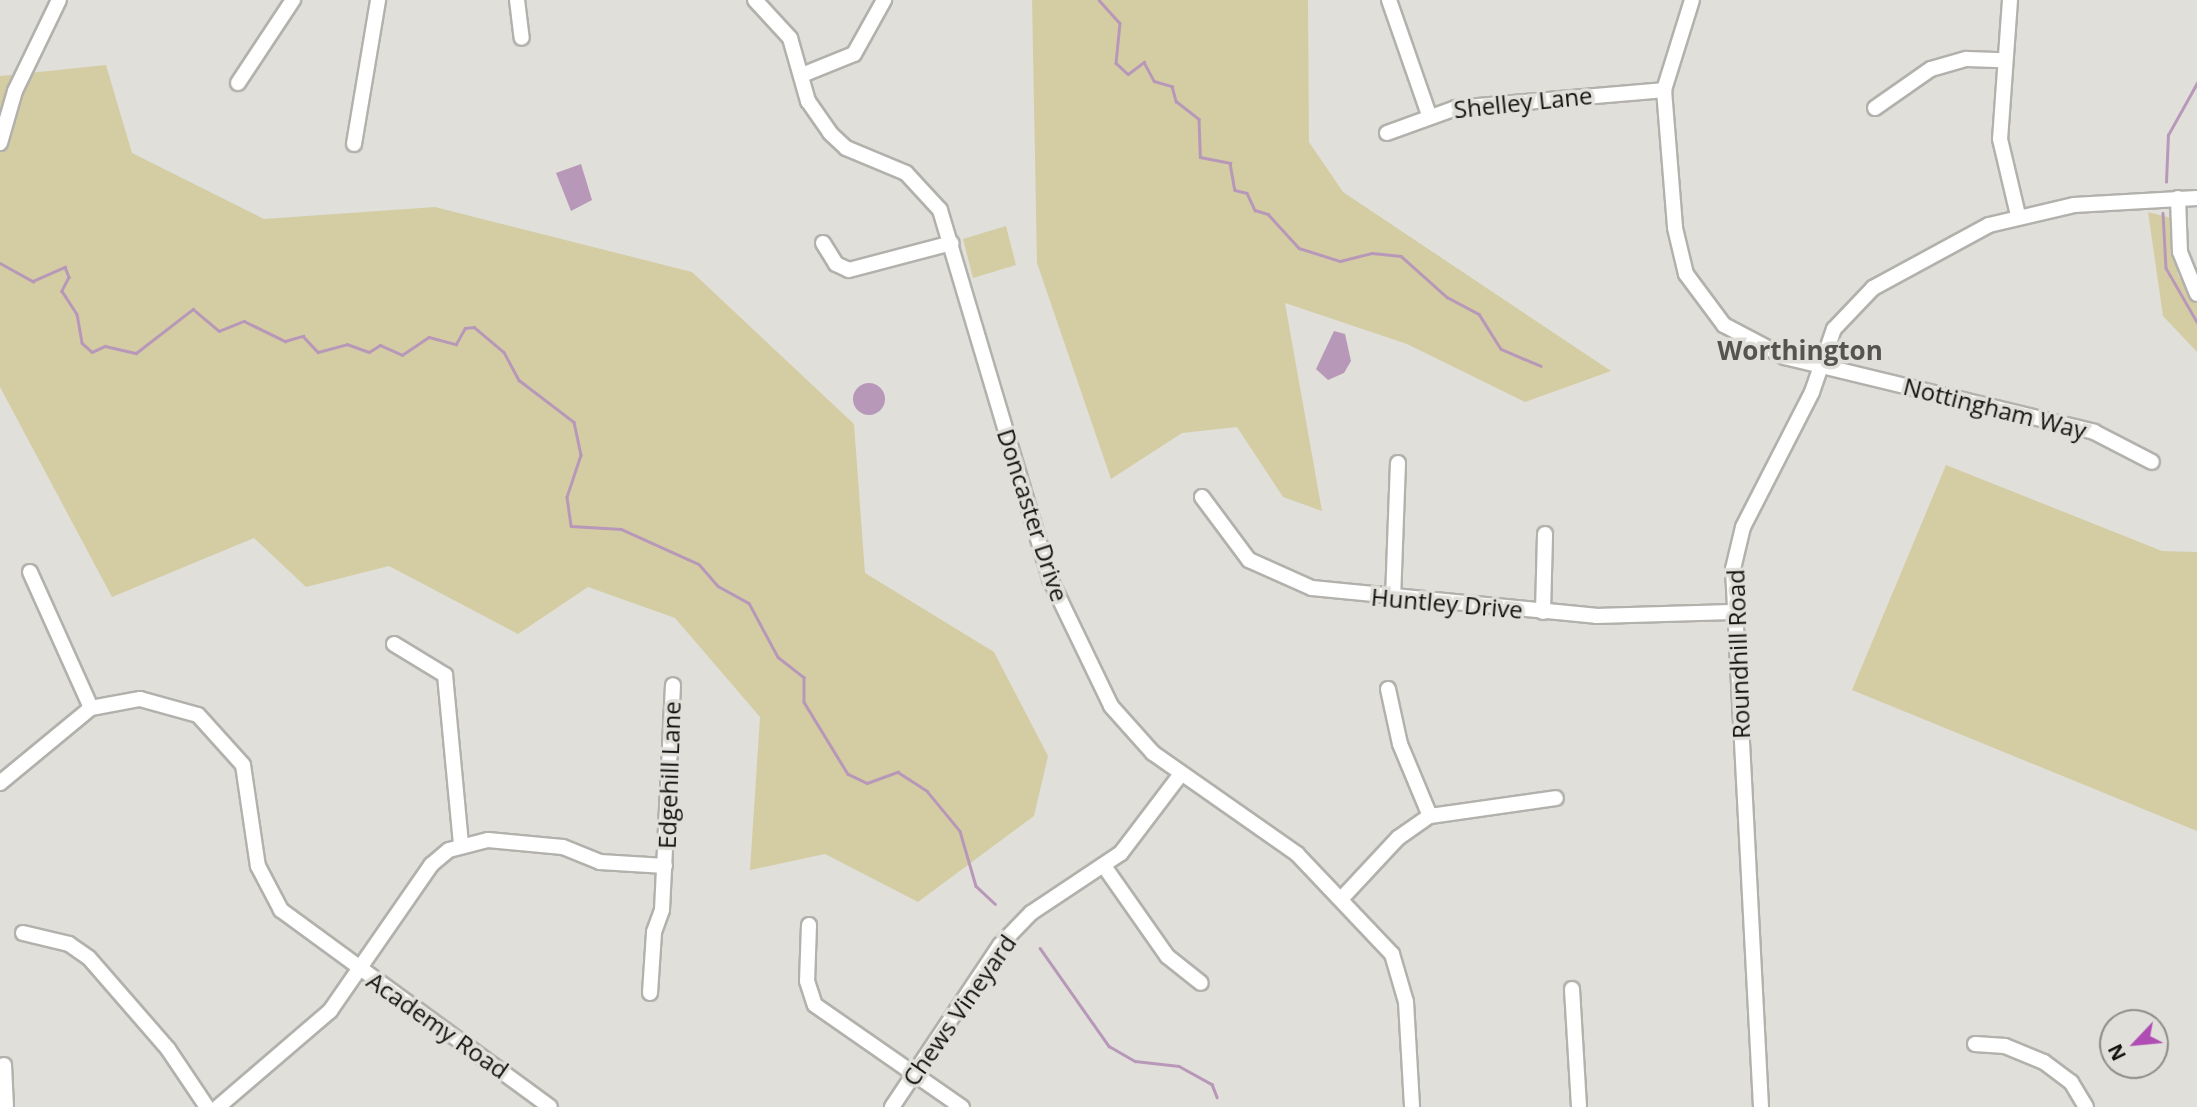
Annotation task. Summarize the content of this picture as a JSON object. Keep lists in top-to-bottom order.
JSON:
{
  "streets": {
    "street": [
      "Shelley Lane",
      "Nottingham Way",
      "Doncaster Drive",
      "Huntley Drive",
      "Roundhill Road",
      "Edgehill Lane",
      "Chews Vineyard",
      "Academy Road"
    ]
  },
  "crossings": [
    ["Shelley Lane", "Nottingham Way"],
    ["Nottingham Way", "Roundhill Road"],
    ["Doncaster Drive", "Chews Vineyard"],
    ["Huntley Drive", "Roundhill Road"]
  ],
  "districts": ["Worthington"],
  "north": "bottom left"
}
